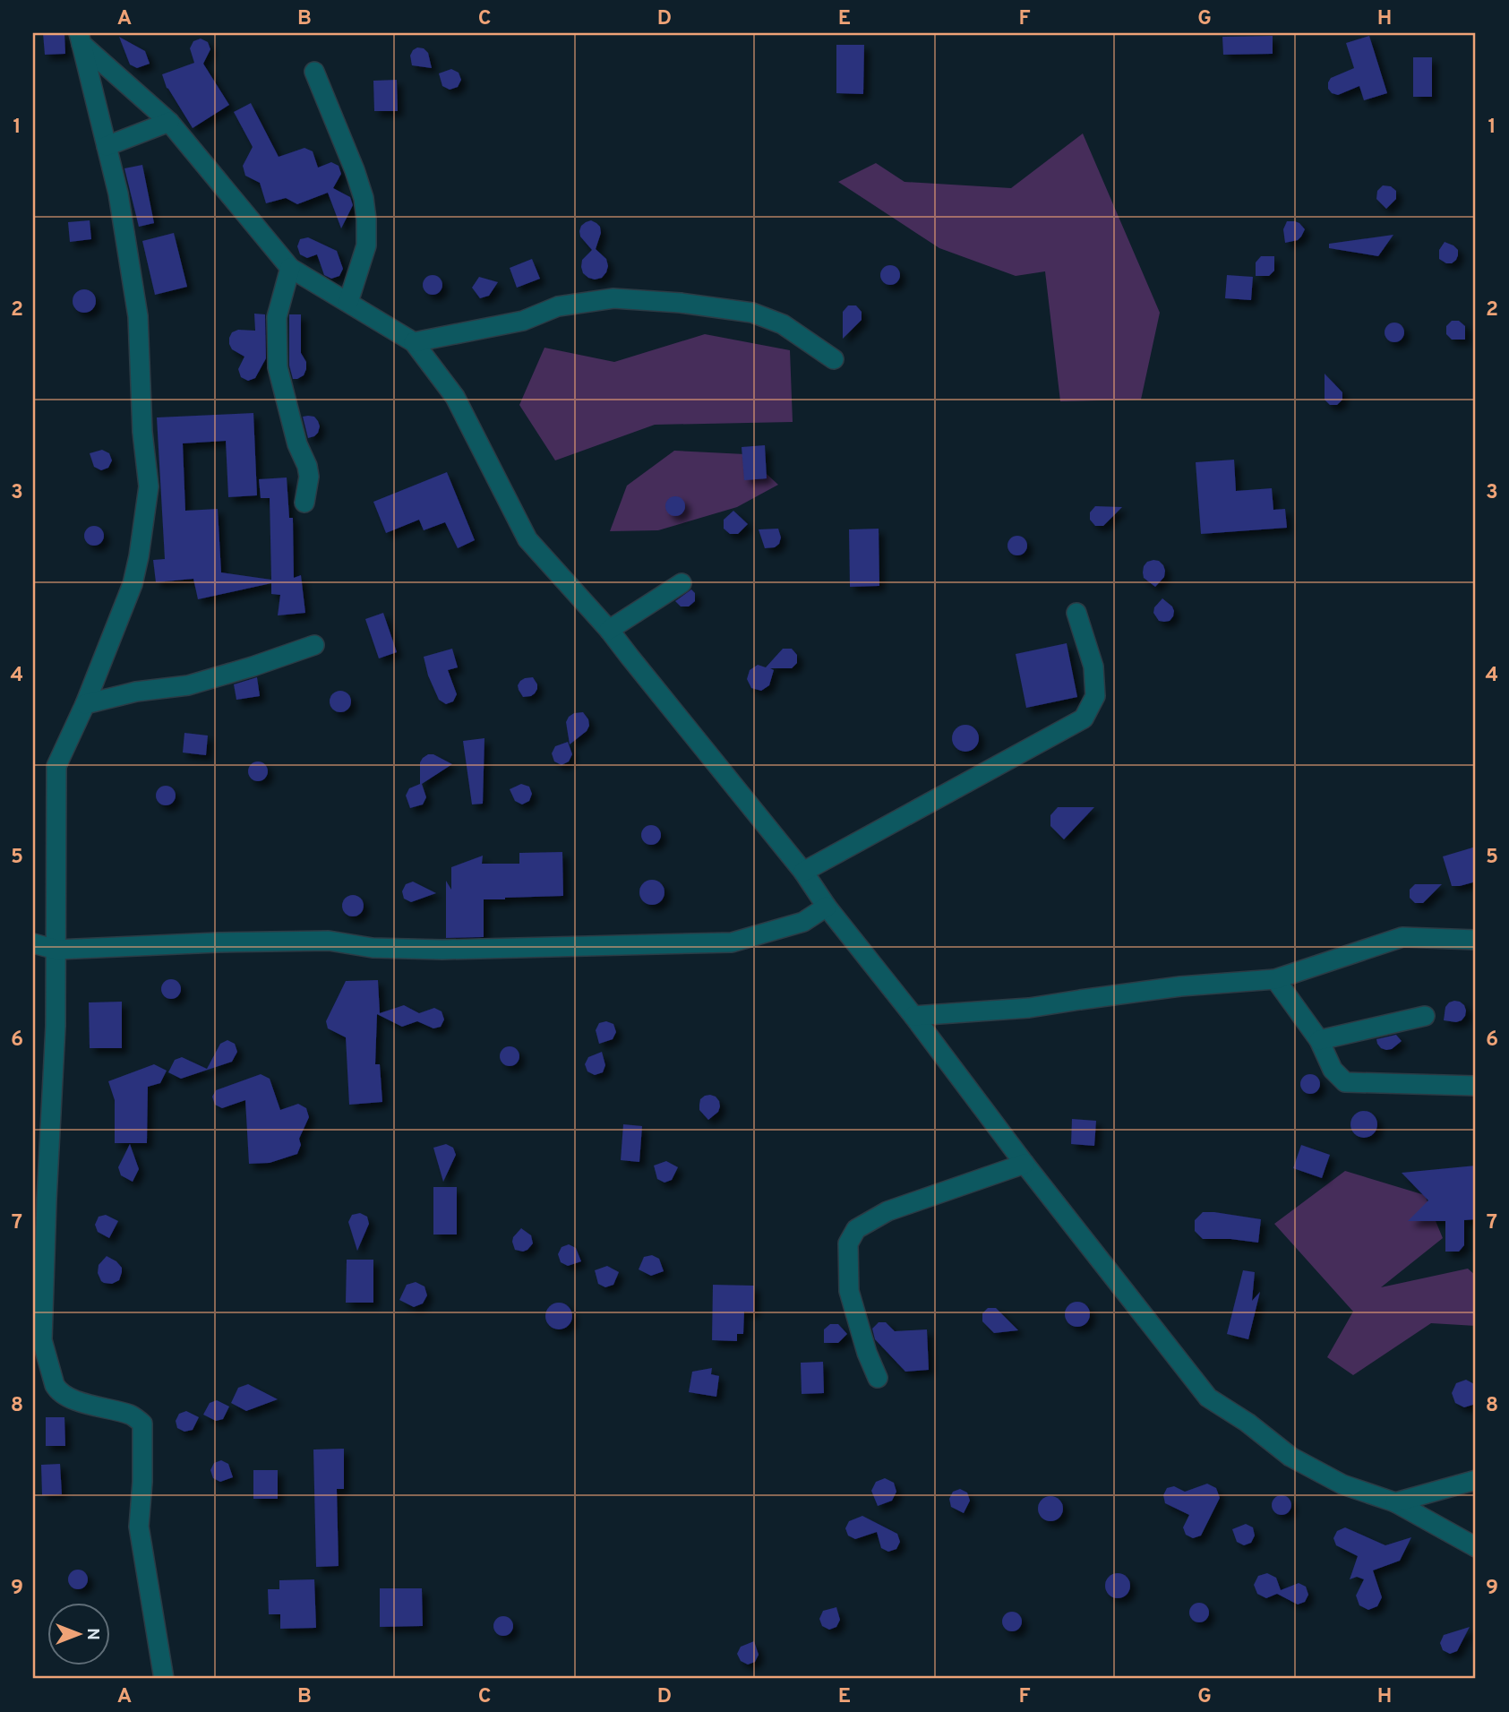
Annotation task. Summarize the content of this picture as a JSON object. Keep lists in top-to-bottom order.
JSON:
{
  "north": "right",
  "grid": {
    "columns": [
      "A",
      "B",
      "C",
      "D",
      "E",
      "F",
      "G",
      "H"
    ],
    "rows": [
      "1",
      "2",
      "3",
      "4",
      "5",
      "6",
      "7",
      "8",
      "9"
    ]
  }
}
